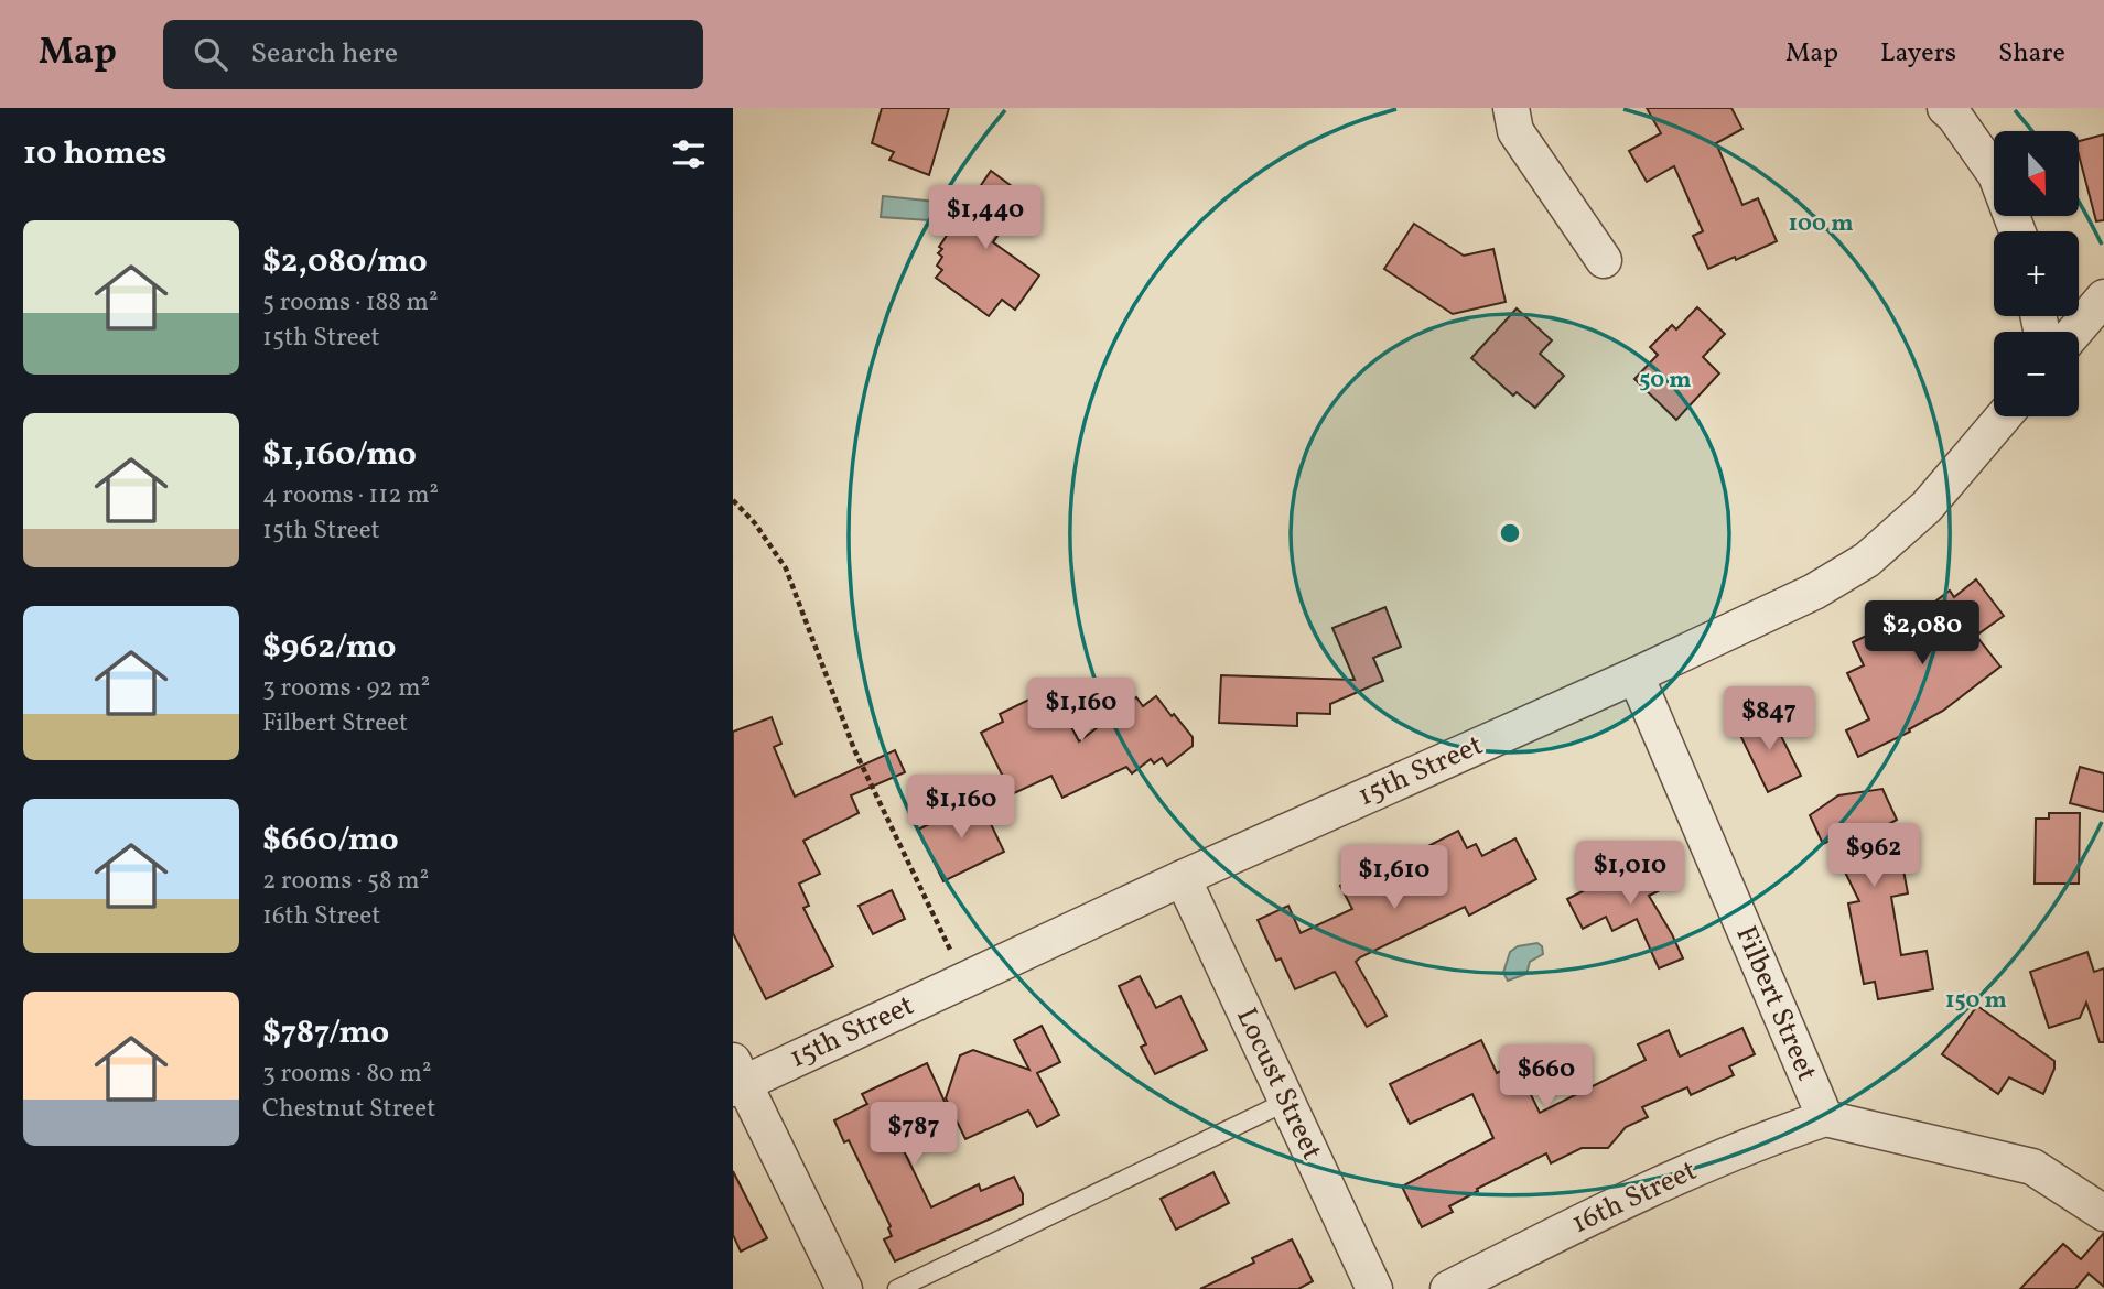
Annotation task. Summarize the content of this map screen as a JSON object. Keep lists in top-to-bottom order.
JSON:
{
  "streets": {
    "street": [
      "15th Street",
      "Filbert Street",
      "Locust Street",
      "16th Street"
    ]
  },
  "crossings": [
    ["15th Street", "Filbert Street"],
    ["15th Street", "Locust Street"],
    ["Filbert Street", "16th Street"]
  ],
  "north": "bottom",
  "page": {
    "header": "Map",
    "search": "Search here",
    "nav": ["Map", "Layers", "Share"],
    "heading": "10 homes",
    "map_buttons": ["+", "−"],
    "price": [
      "$1,440",
      "$2,080",
      "$1,160",
      "$847",
      "$1,160",
      "$962",
      "$1,010",
      "$1,610",
      "$660",
      "$787"
    ],
    "list": [
      {
        "name": "$2,080/mo",
        "note": "5 rooms · 188 m² · 15th Street"
      },
      {
        "name": "$1,160/mo",
        "note": "4 rooms · 112 m² · 15th Street"
      },
      {
        "name": "$962/mo",
        "note": "3 rooms · 92 m² · Filbert Street"
      },
      {
        "name": "$660/mo",
        "note": "2 rooms · 58 m² · 16th Street"
      },
      {
        "name": "$787/mo",
        "note": "3 rooms · 80 m² · Chestnut Street"
      }
    ]
  },
  "rings": ["100 m", "50 m", "150 m"]
}
